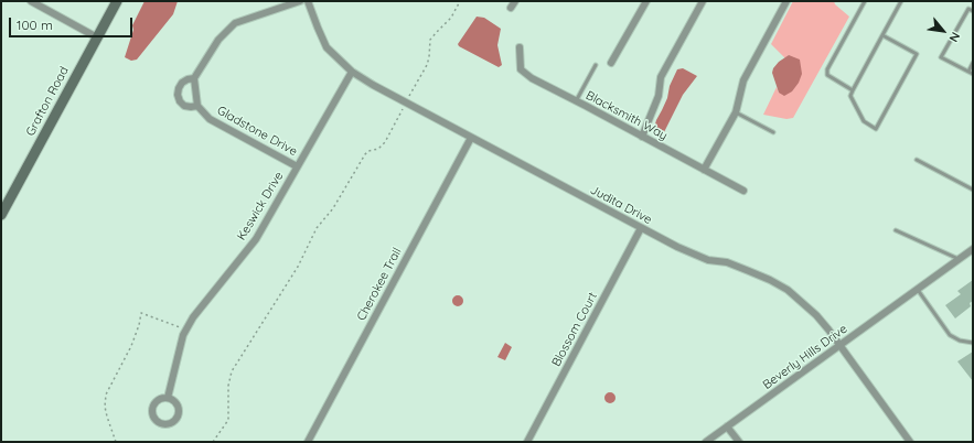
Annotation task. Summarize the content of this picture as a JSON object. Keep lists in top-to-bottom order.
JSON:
{
  "streets": {
    "street": [
      "Grafton Road",
      "Blacksmith Way",
      "Gladstone Drive",
      "Judita Drive",
      "Keswick Drive",
      "Cherokee Trail",
      "Blossom Court",
      "Beverly Hills Drive"
    ]
  },
  "crossings": [
    ["Gladstone Drive", "Keswick Drive"],
    ["Judita Drive", "Keswick Drive"],
    ["Judita Drive", "Cherokee Trail"],
    ["Judita Drive", "Blossom Court"],
    ["Judita Drive", "Beverly Hills Drive"]
  ],
  "scale_bar": "100 m",
  "north": "bottom right"
}
